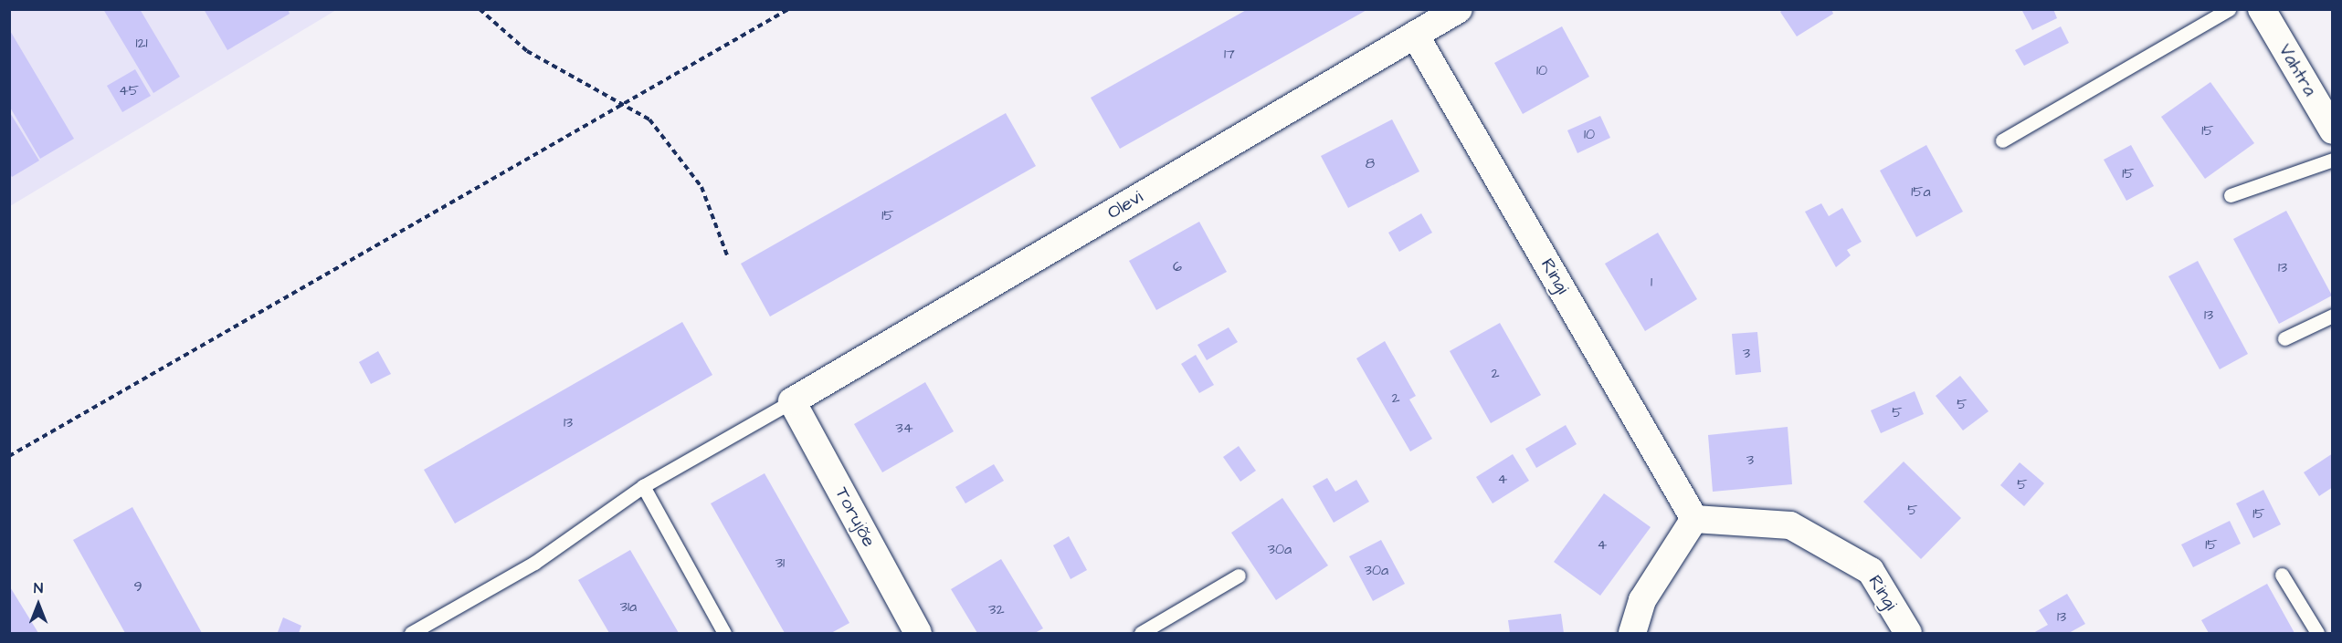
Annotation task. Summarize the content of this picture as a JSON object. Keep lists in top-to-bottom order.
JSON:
{
  "streets": {
    "street": [
      "Vahtra",
      "Olevi",
      "Ringi",
      "Torujõe"
    ]
  },
  "crossings": [
    ["Olevi", "Ringi"],
    ["Olevi", "Torujõe"]
  ],
  "house_numbers": [
    "121",
    "17",
    "10",
    "45",
    "15",
    "10",
    "8",
    "15",
    "15a",
    "15",
    "6",
    "13",
    "1",
    "13",
    "3",
    "2",
    "2",
    "5",
    "5",
    "13",
    "34",
    "3",
    "4",
    "5",
    "5",
    "15",
    "4",
    "15",
    "30a",
    "31",
    "30a",
    "9",
    "31a",
    "32",
    "13"
  ],
  "north": "top"
}
